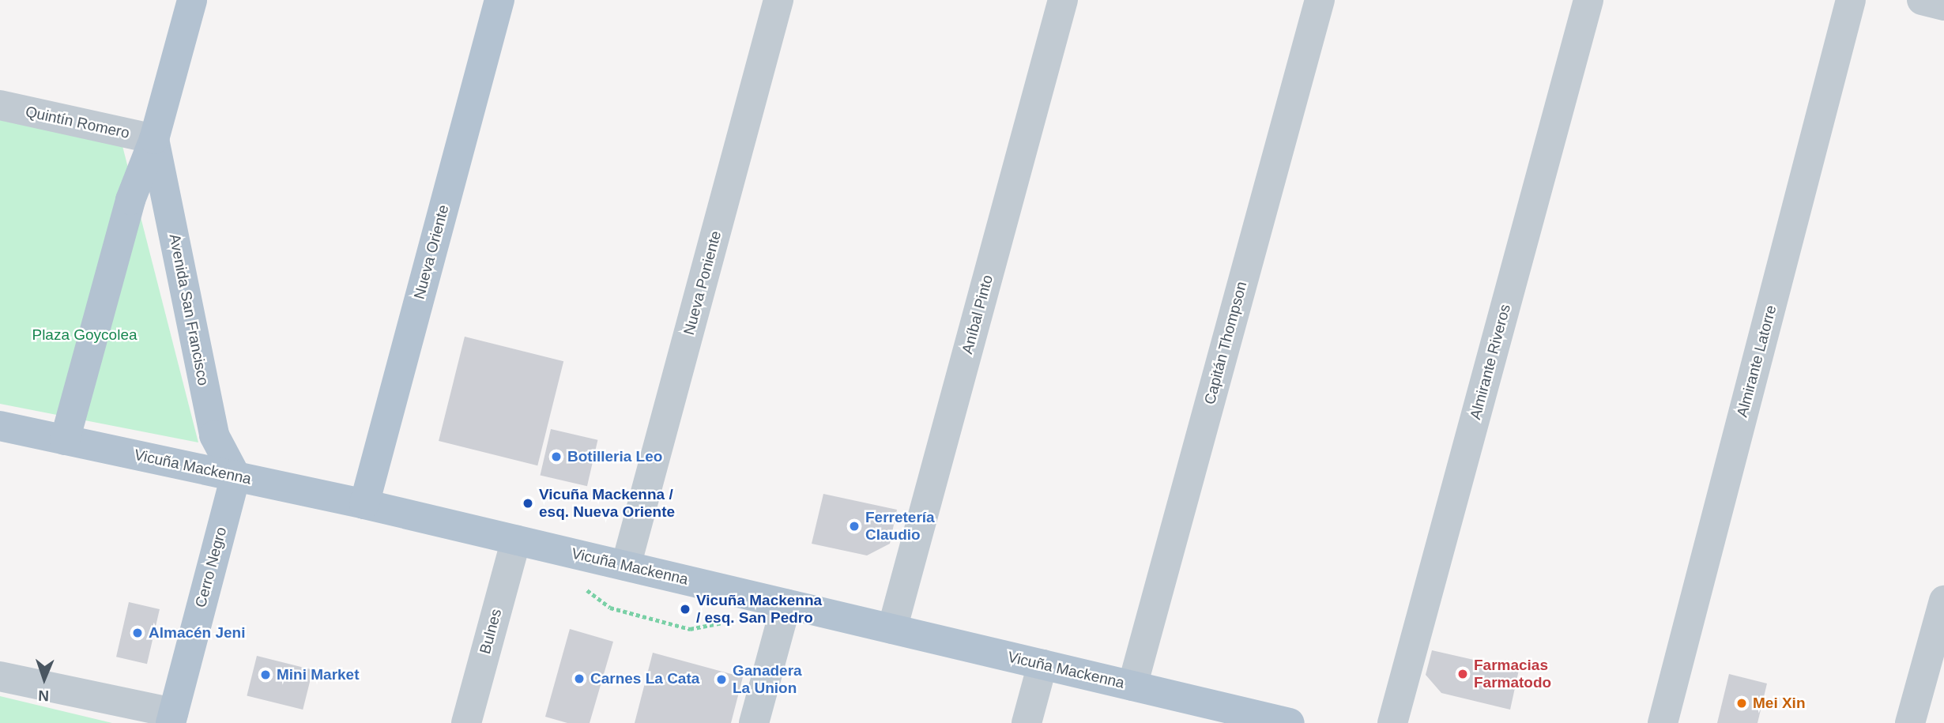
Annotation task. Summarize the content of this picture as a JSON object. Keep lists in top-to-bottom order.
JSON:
{
  "streets": {
    "main road": [
      "Nueva Oriente",
      "Avenida San Francisco",
      "Vicuña Mackenna",
      "Cerro Negro"
    ],
    "street": [
      "Quintín Romero",
      "Nueva Poniente",
      "Aníbal Pinto",
      "Capitán Thompson",
      "Almirante Latorre",
      "Almirante Riveros",
      "Bulnes"
    ]
  },
  "crossings": [
    ["Quintín Romero", "Avenida San Francisco"],
    ["Nueva Oriente", "Vicuña Mackenna"],
    ["Nueva Poniente", "Vicuña Mackenna"],
    ["Avenida San Francisco", "Vicuña Mackenna"],
    ["Avenida San Francisco", "Cerro Negro"],
    ["Aníbal Pinto", "Vicuña Mackenna"],
    ["Capitán Thompson", "Vicuña Mackenna"],
    ["Vicuña Mackenna", "Cerro Negro"],
    ["Vicuña Mackenna", "Bulnes"]
  ],
  "parks": ["Plaza Goycolea"],
  "places": [
    "Botilleria Leo",
    "Vicuña Mackenna / esq. Nueva Oriente",
    "Ferretería Claudio",
    "Vicuña Mackenna / esq. San Pedro",
    "Almacén Jeni",
    "Farmacias Farmatodo",
    "Mini Market",
    "Carnes La Cata",
    "Ganadera La Union",
    "Mei Xin"
  ],
  "north": "bottom"
}
